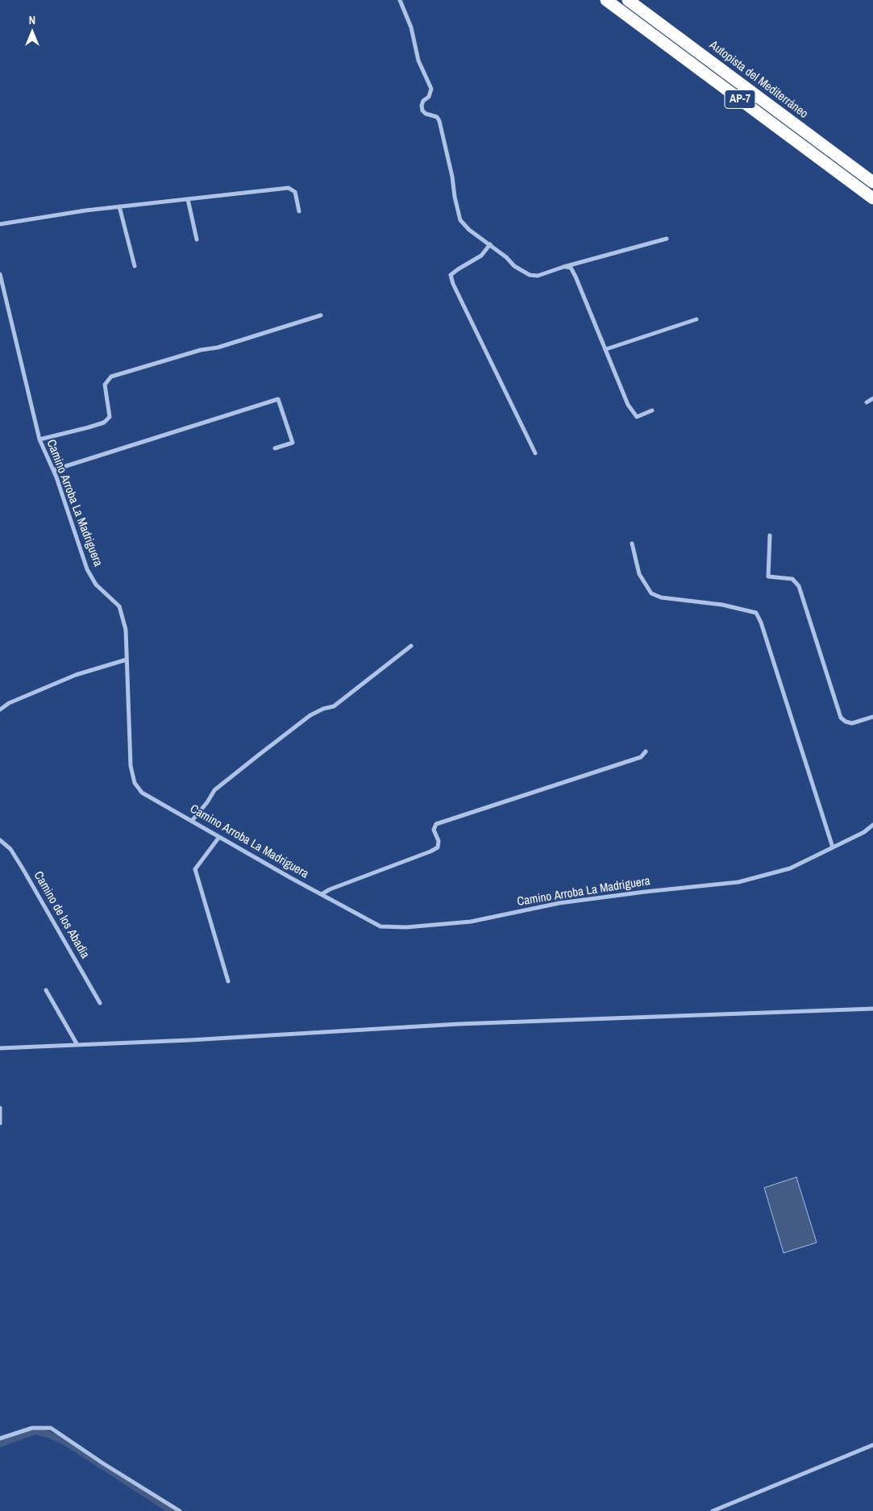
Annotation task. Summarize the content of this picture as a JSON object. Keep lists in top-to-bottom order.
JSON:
{
  "streets": {
    "highway": ["Autopista del Mediterráneo", "AP-7"],
    "street": ["Camino Arroba La Madriguera", "Camino de los Abadia"]
  },
  "north": "top"
}
